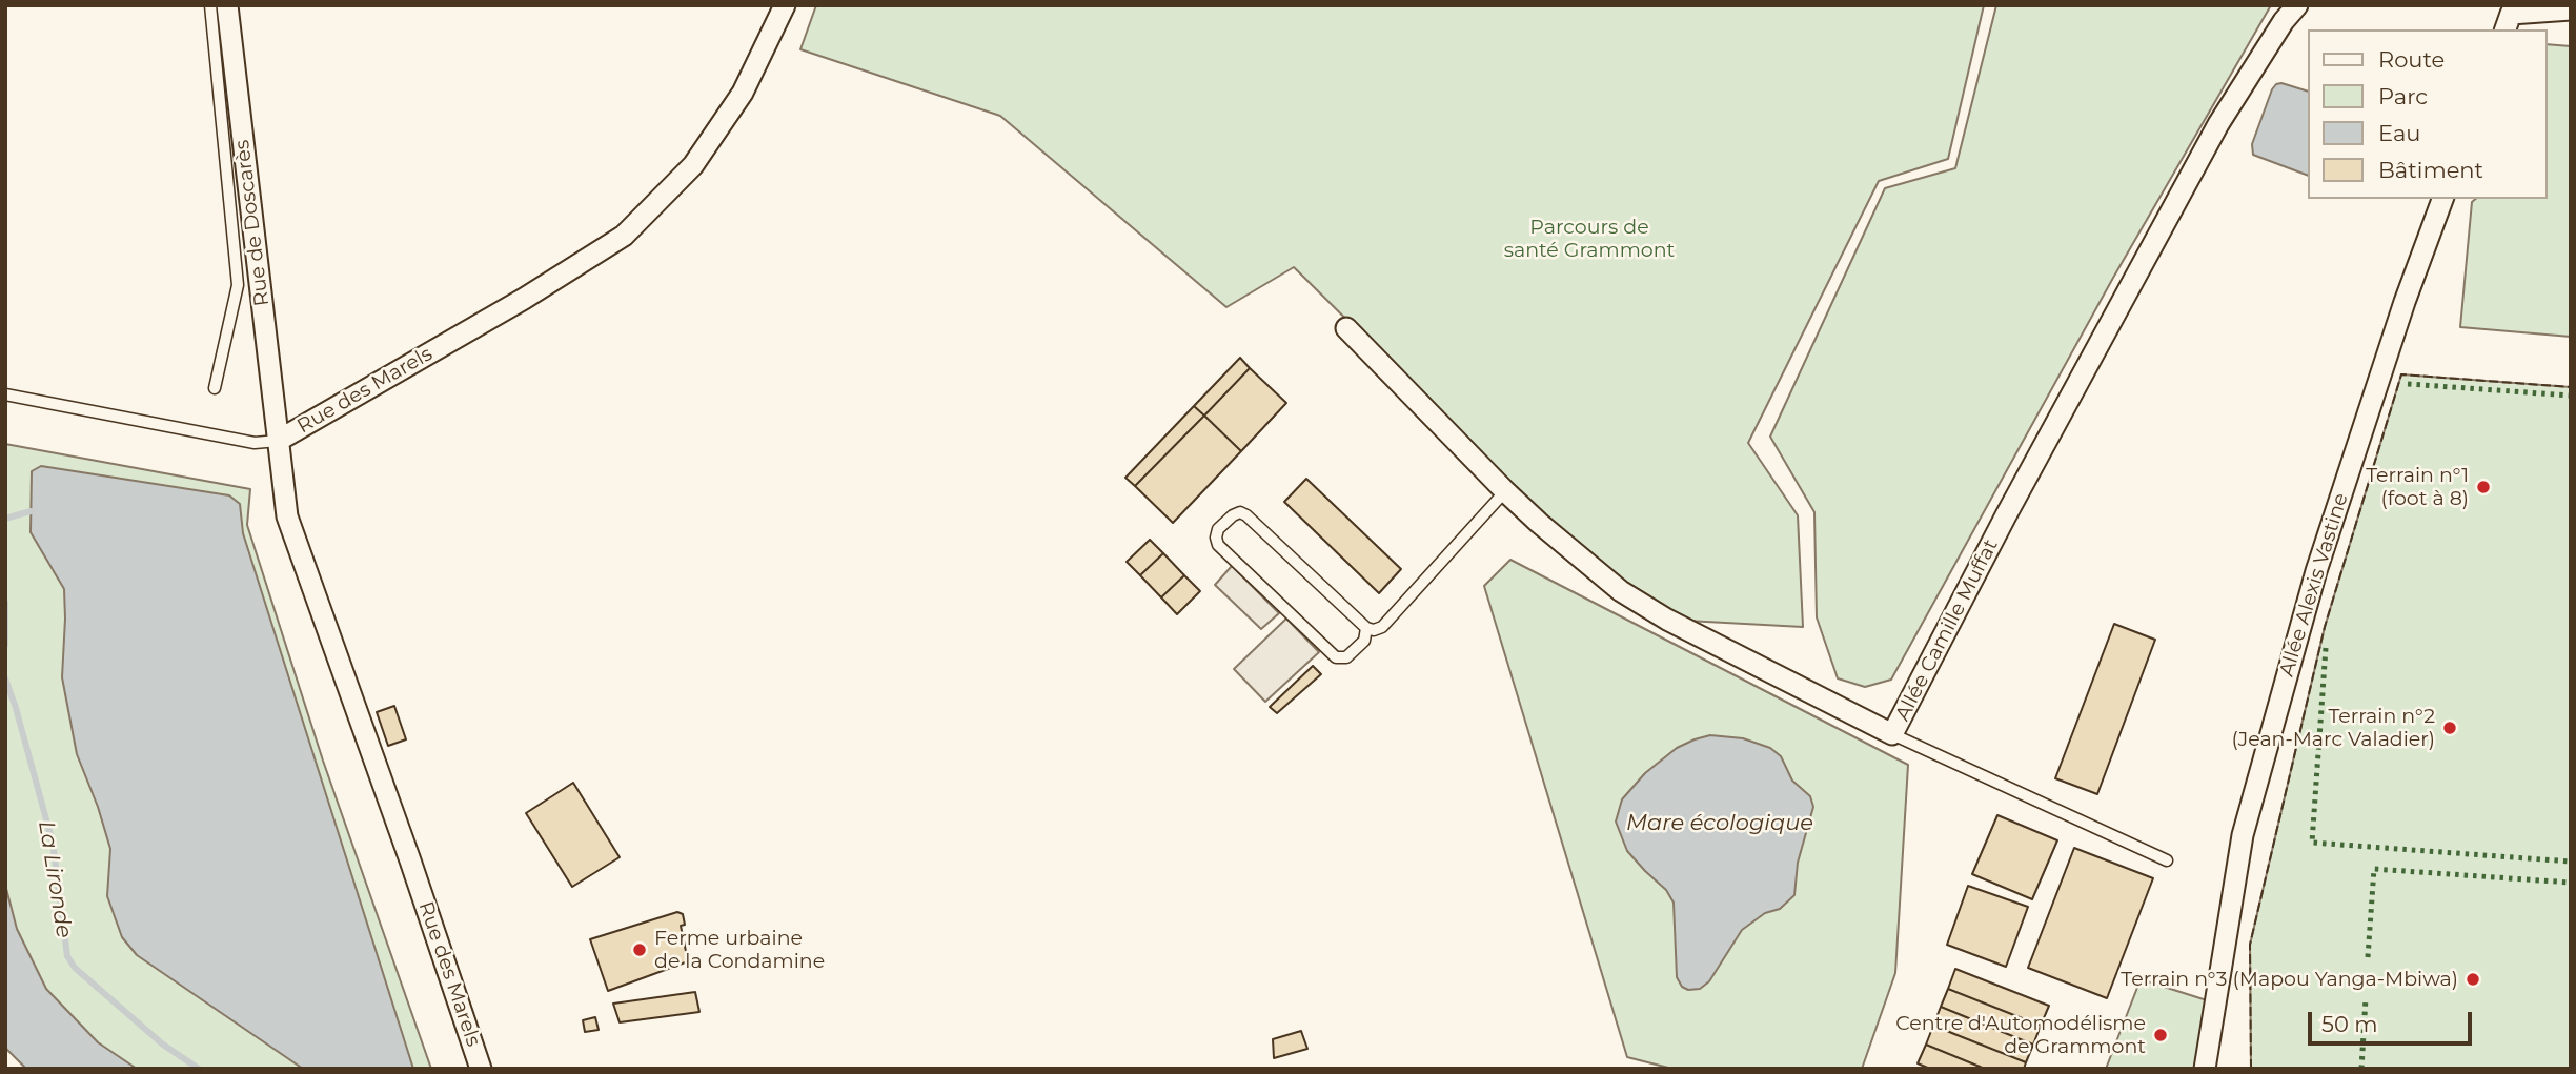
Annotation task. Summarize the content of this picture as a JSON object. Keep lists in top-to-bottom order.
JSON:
{
  "streets": {
    "street": [
      "Rue de Doscarès",
      "Rue des Marels",
      "Allée Alexis Vastine",
      "Allée Camille Muffat"
    ]
  },
  "crossings": [
    ["Rue de Doscarès", "Rue des Marels"]
  ],
  "water": ["Mare écologique", "La Lironde"],
  "parks": ["Parcours de santé Grammont"],
  "places": [
    "Terrain n°1 (foot à 8)",
    "Terrain n°2 (Jean-Marc Valadier)",
    "Ferme urbaine de la Condamine",
    "Terrain n°3 (Mapou Yanga-Mbiwa)",
    "Centre d'Automodélisme de Grammont"
  ],
  "legend": [
    "Route",
    "Parc",
    "Eau",
    "Bâtiment"
  ],
  "scale_bar": "50 m"
}
